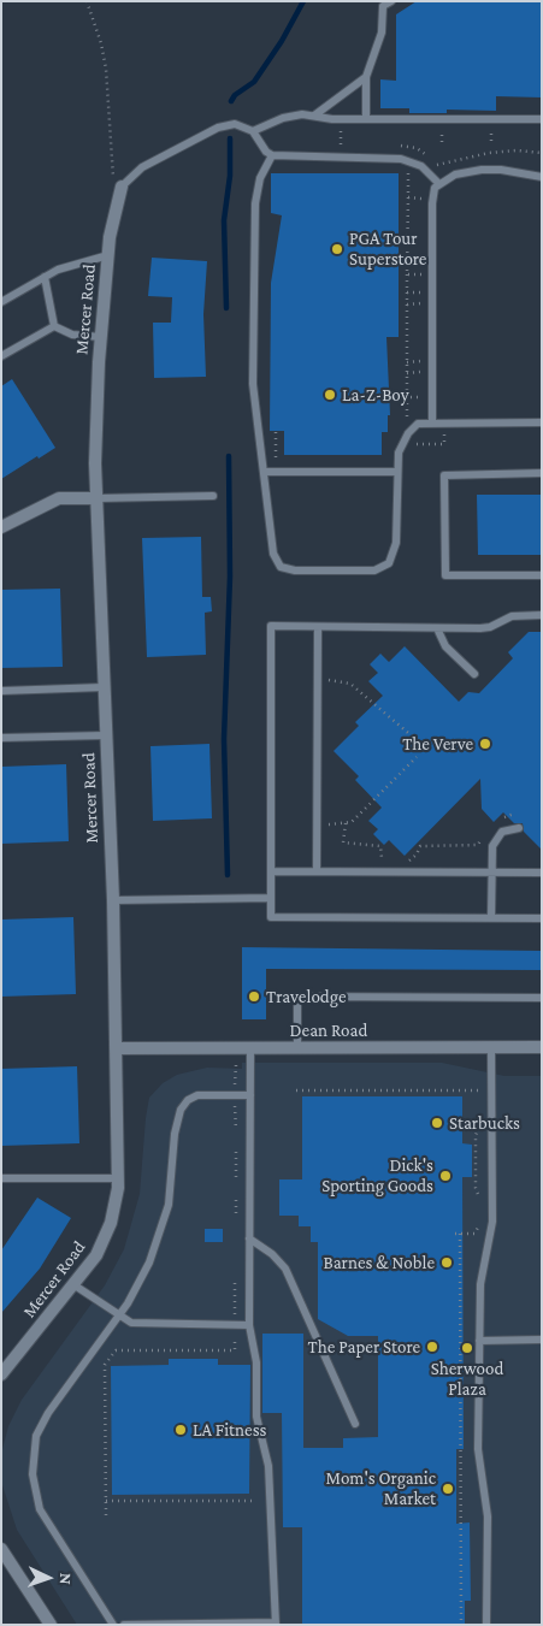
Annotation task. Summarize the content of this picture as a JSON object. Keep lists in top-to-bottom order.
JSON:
{
  "streets": {
    "street": ["Mercer Road", "Dean Road"]
  },
  "crossings": [
    ["Mercer Road", "Dean Road"]
  ],
  "places": [
    "PGA Tour Superstore",
    "La-Z-Boy",
    "The Verve",
    "Travelodge",
    "Starbucks",
    "Dick's Sporting Goods",
    "Barnes & Noble",
    "The Paper Store",
    "Sherwood Plaza",
    "LA Fitness",
    "Mom's Organic Market"
  ],
  "north": "right"
}
